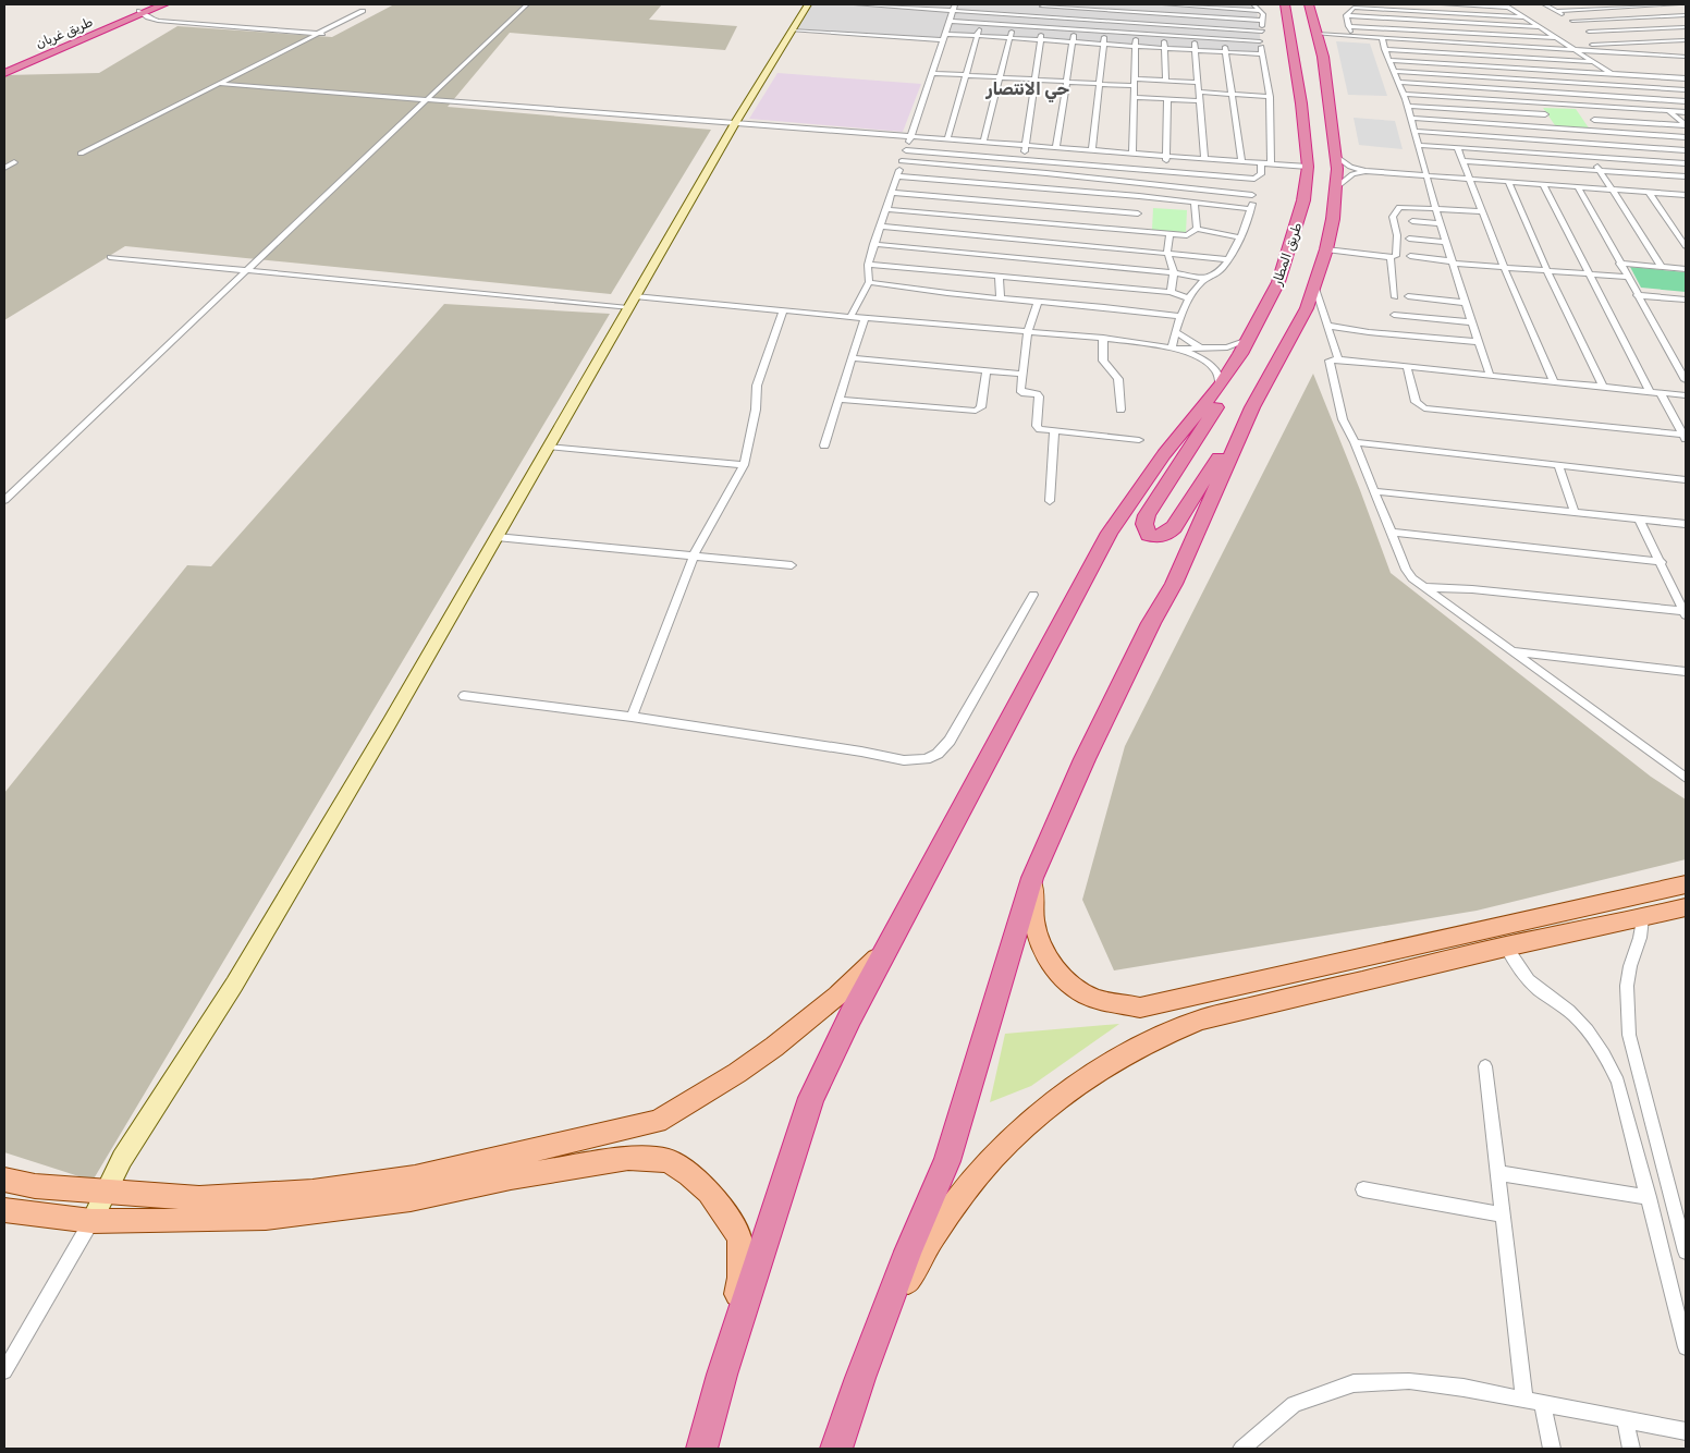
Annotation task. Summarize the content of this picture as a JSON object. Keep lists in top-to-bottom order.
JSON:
{
  "streets": {
    "highway": ["طريق غريان", "طريق المطار"]
  },
  "districts": ["حي الانتصار"]
}
